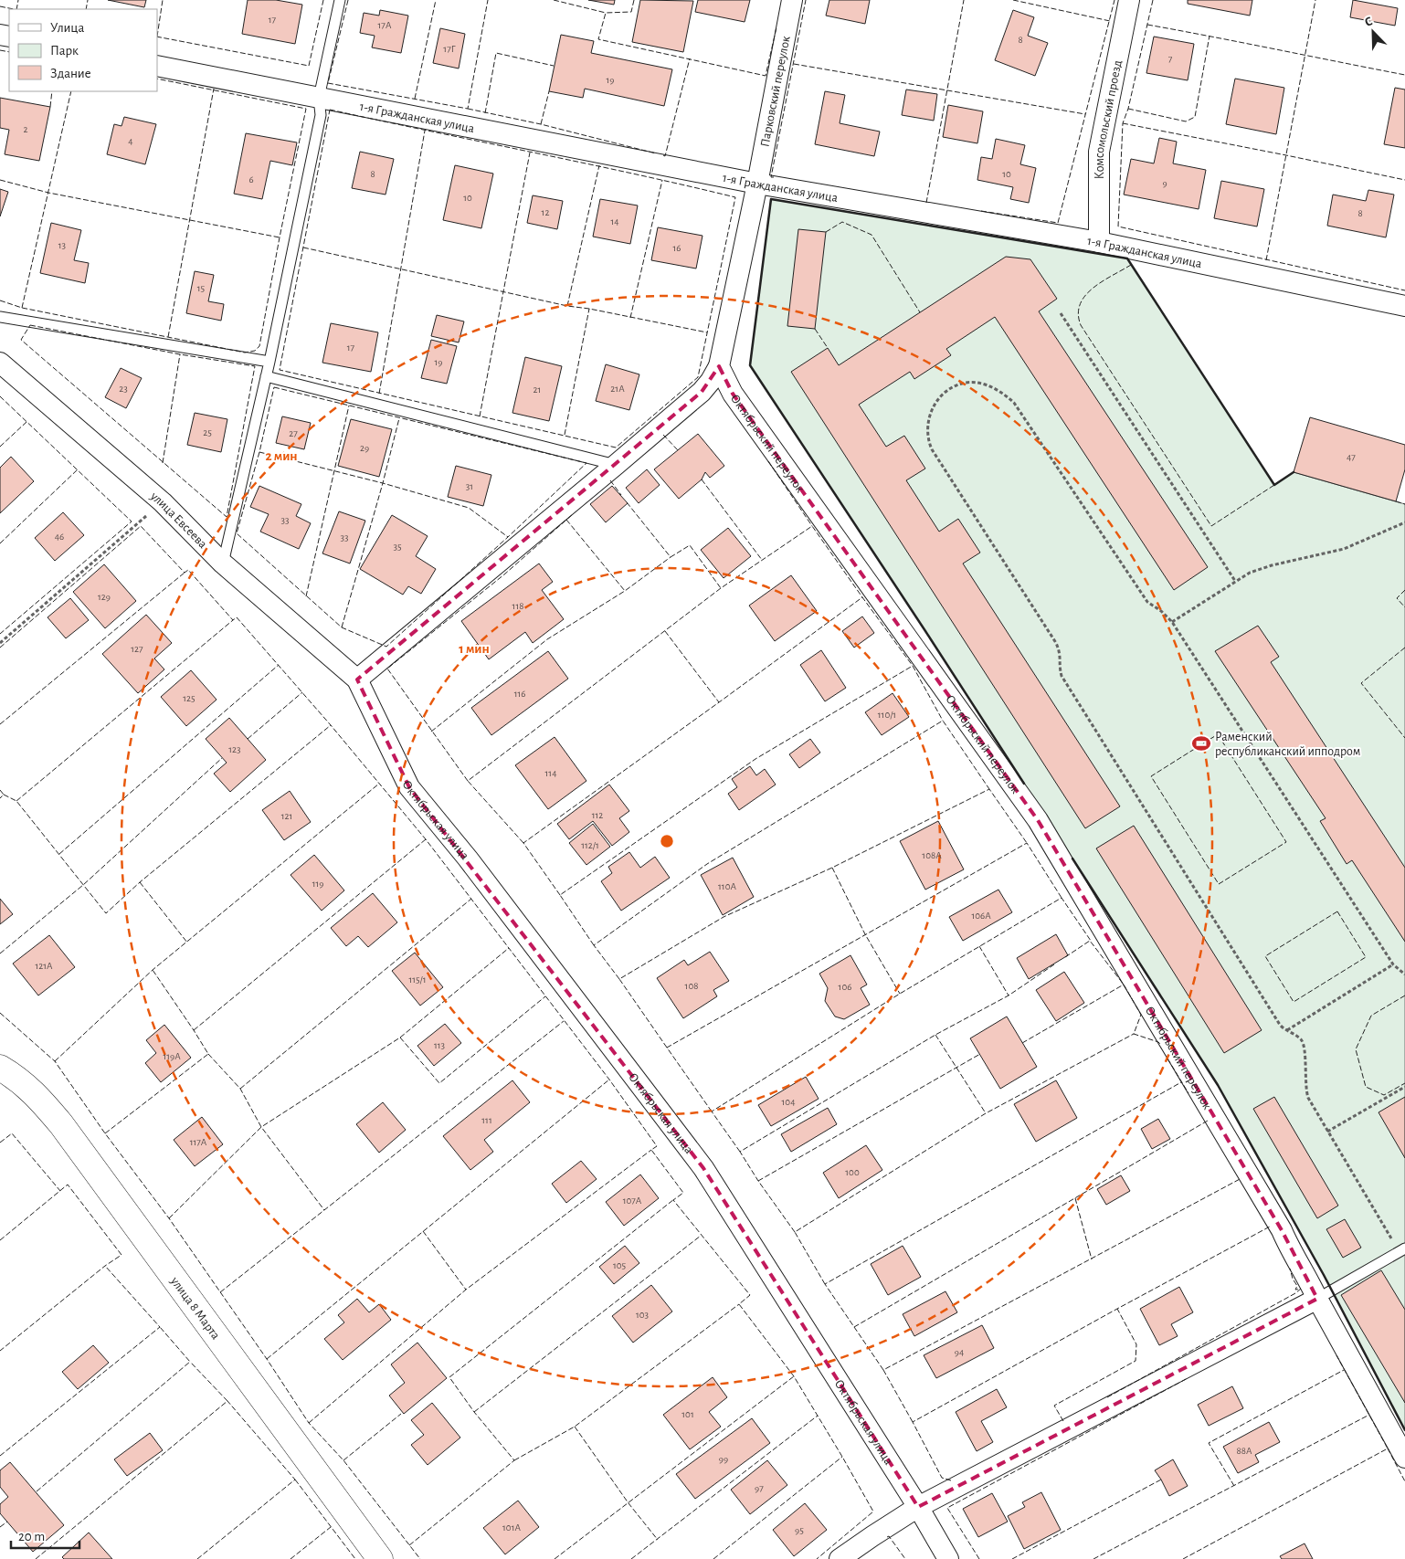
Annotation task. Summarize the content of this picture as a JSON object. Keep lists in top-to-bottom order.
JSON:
{
  "streets": {
    "main road": ["улица 8 Марта"],
    "street": [
      "Парковский переулок",
      "1-я Гражданская улица",
      "Комсомольский проезд",
      "Октябрьский переулок",
      "улица Евсеева",
      "Октябрьская улица"
    ]
  },
  "crossings": [
    ["Парковский переулок", "1-я Гражданская улица"],
    ["1-я Гражданская улица", "Комсомольский проезд"],
    ["улица Евсеева", "Октябрьская улица"]
  ],
  "places": {
    "sports": ["Раменский республиканский ипподром"]
  },
  "house_numbers": [
    "17",
    "17А",
    "8",
    "17Г",
    "7",
    "19",
    "2",
    "4",
    "8",
    "10",
    "6",
    "9",
    "10",
    "12",
    "8",
    "14",
    "13",
    "16",
    "15",
    "17",
    "19",
    "23",
    "21А",
    "21",
    "25",
    "27",
    "29",
    "47",
    "31",
    "33",
    "46",
    "33",
    "35",
    "129",
    "118",
    "127",
    "116",
    "125",
    "110/1",
    "123",
    "114",
    "112",
    "121",
    "112/1",
    "108А",
    "119",
    "110А",
    "106А",
    "121А",
    "115/1",
    "108",
    "106",
    "113",
    "119А",
    "104",
    "111",
    "117А",
    "100",
    "107А",
    "105",
    "103",
    "94",
    "101",
    "88А",
    "99",
    "97",
    "101А",
    "95"
  ],
  "legend": ["Улица", "Парк", "Здание"],
  "scale_bar": "20 m",
  "north": "top left",
  "rings": ["2 мин", "1 мин"]
}
